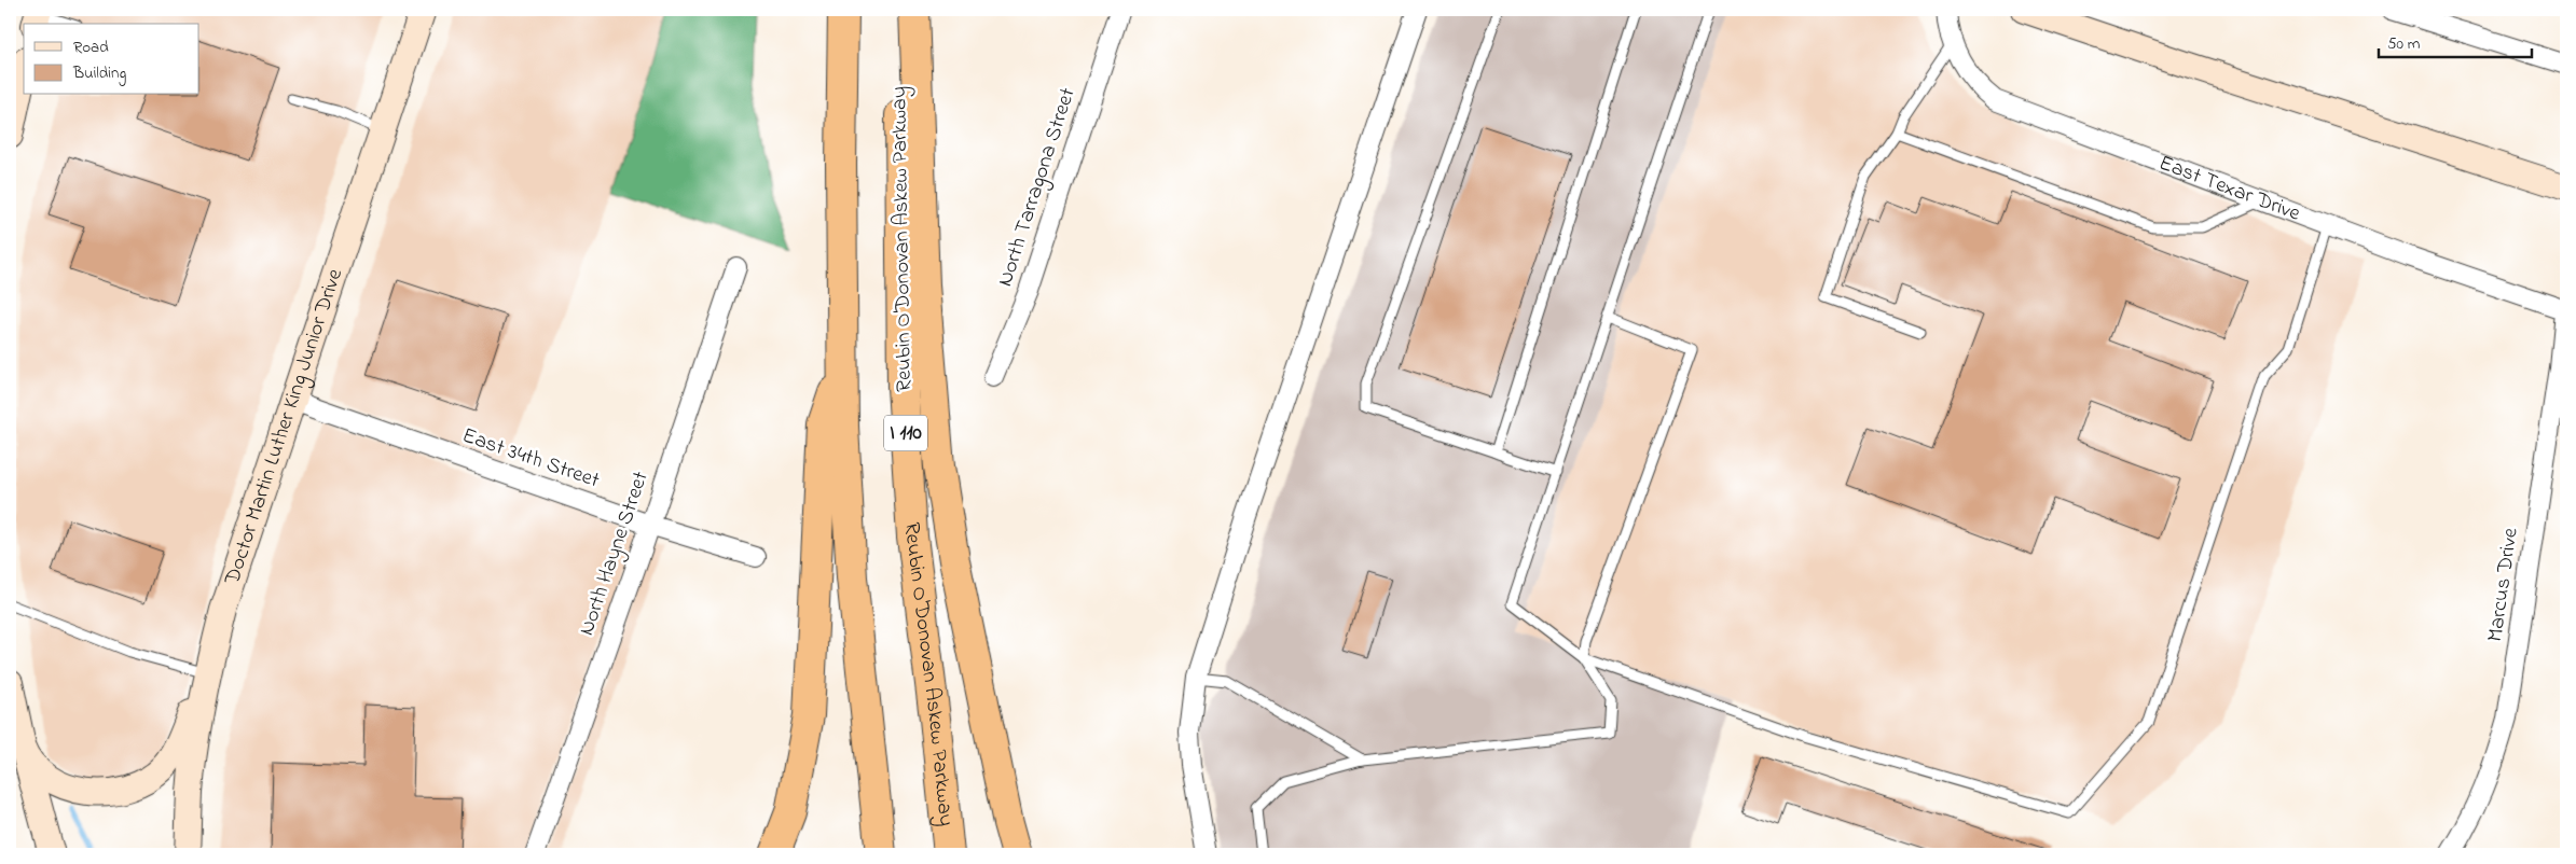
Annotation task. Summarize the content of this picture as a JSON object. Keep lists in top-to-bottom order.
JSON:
{
  "streets": {
    "highway": ["Reubin O'Donovan Askew Parkway", "I 110"],
    "main road": ["Doctor Martin Luther King Junior Drive"],
    "street": [
      "North Tarragona Street",
      "East Texar Drive",
      "East 34th Street",
      "North Hayne Street",
      "Marcus Drive"
    ]
  },
  "crossings": [
    ["East Texar Drive", "Marcus Drive"],
    ["Doctor Martin Luther King Junior Drive", "East 34th Street"],
    ["East 34th Street", "North Hayne Street"]
  ],
  "legend": ["Road", "Building"],
  "scale_bar": "50 m"
}
